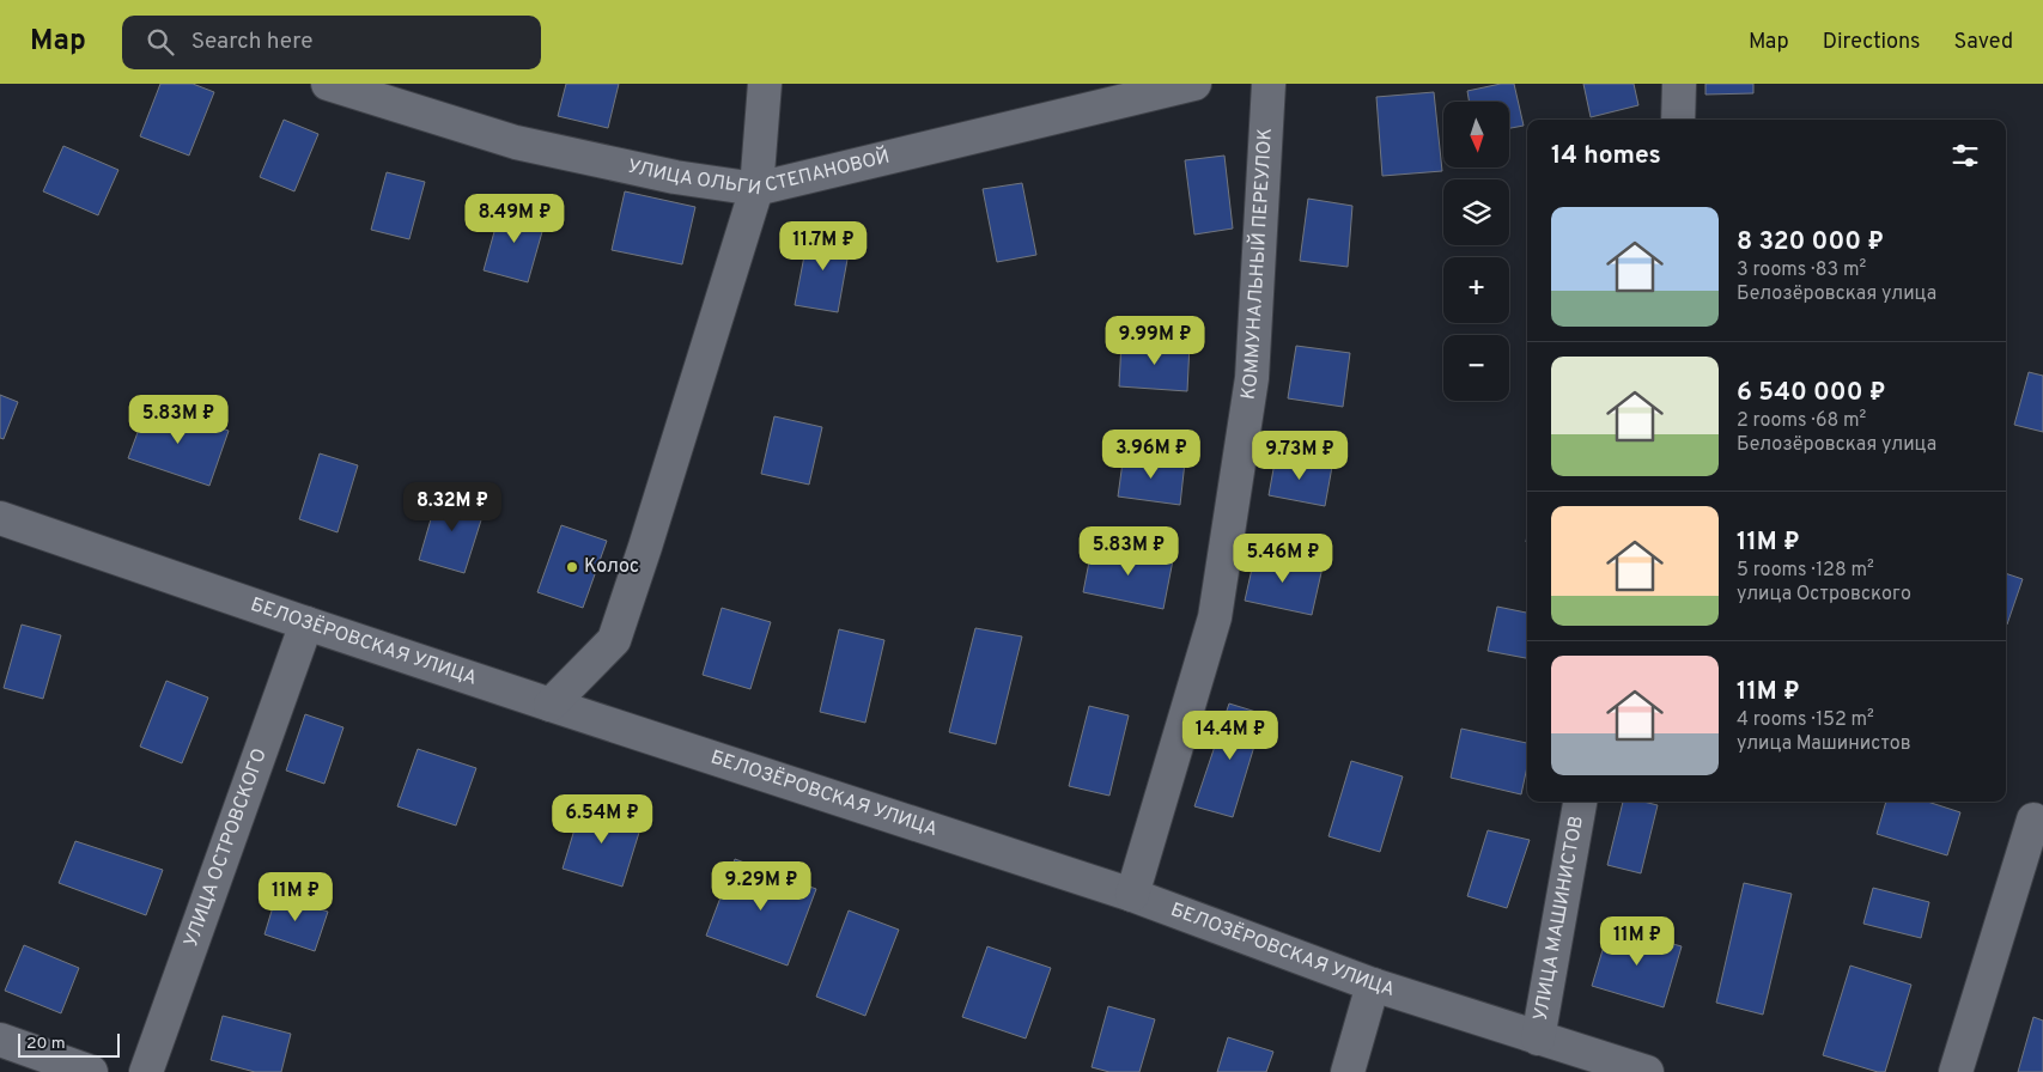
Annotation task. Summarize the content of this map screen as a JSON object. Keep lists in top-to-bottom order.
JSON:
{
  "streets": {
    "street": [
      "УЛИЦА ОЛЬГИ СТЕПАНОВОЙ",
      "КОММУНАЛЬНЫЙ ПЕРЕУЛОК",
      "БЕЛОЗЁРОВСКАЯ УЛИЦА",
      "УЛИЦА ОСТРОВСКОГО",
      "УЛИЦА МАШИНИСТОВ"
    ]
  },
  "crossings": [
    ["КОММУНАЛЬНЫЙ ПЕРЕУЛОК", "БЕЛОЗЁРОВСКАЯ УЛИЦА"],
    ["БЕЛОЗЁРОВСКАЯ УЛИЦА", "УЛИЦА ОСТРОВСКОГО"],
    ["БЕЛОЗЁРОВСКАЯ УЛИЦА", "УЛИЦА МАШИНИСТОВ"]
  ],
  "places": ["Колос"],
  "scale_bar": "20 m",
  "north": "bottom",
  "page": {
    "header": "Map",
    "search": "Search here",
    "nav": ["Map", "Directions", "Saved"],
    "map_buttons": ["+", "−"],
    "heading": "14 homes",
    "list": [
      {
        "name": "8 320 000 ₽",
        "note": "3 rooms · 83 m² · Белозёровская улица"
      },
      {
        "name": "6 540 000 ₽",
        "note": "2 rooms · 68 m² · Белозёровская улица"
      },
      {
        "name": "11M ₽",
        "note": "5 rooms · 128 m² · улица Островского"
      },
      {
        "name": "11M ₽",
        "note": "4 rooms · 152 m² · улица Машинистов"
      }
    ],
    "price": [
      "8.49M ₽",
      "11.7M ₽",
      "9.99M ₽",
      "5.83M ₽",
      "3.96M ₽",
      "9.73M ₽",
      "8.32M ₽",
      "5.83M ₽",
      "5.46M ₽",
      "14.4M ₽",
      "6.54M ₽",
      "9.29M ₽",
      "11M ₽",
      "11M ₽"
    ],
    "scale": "20 m"
  }
}
